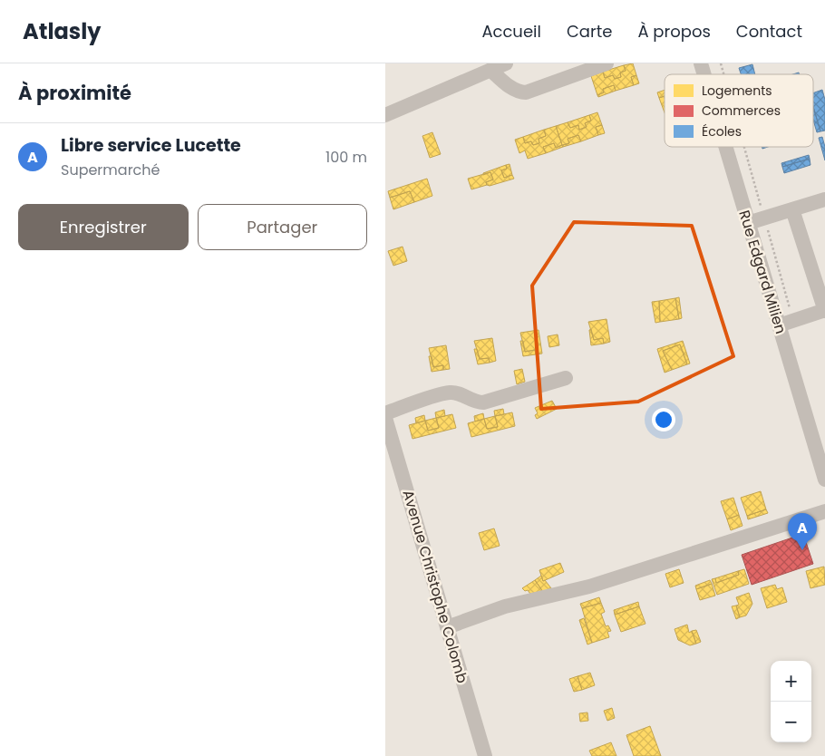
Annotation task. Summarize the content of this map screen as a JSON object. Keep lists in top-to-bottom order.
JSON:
{
  "streets": {
    "street": ["Rue Edgard Milien", "Avenue Christophe Colomb"]
  },
  "legend": ["Logements", "Commerces", "Écoles"],
  "page": {
    "header": "Atlasly",
    "nav": [
      "Accueil",
      "Carte",
      "À propos",
      "Contact"
    ],
    "heading": "À proximité",
    "list": [
      {
        "mark": "A",
        "name": "Libre service Lucette",
        "note": "Supermarché",
        "value": "100 m"
      }
    ],
    "buttons": ["Enregistrer", "Partager"],
    "pins": "A",
    "map_buttons": ["+", "−"]
  }
}
